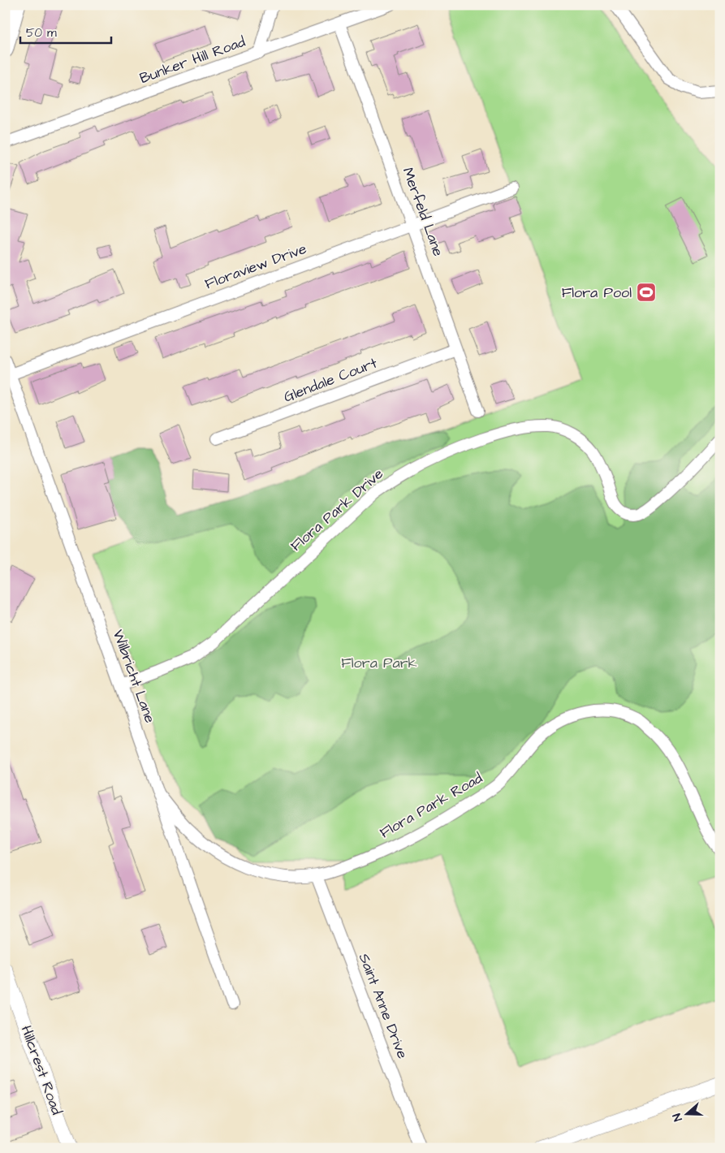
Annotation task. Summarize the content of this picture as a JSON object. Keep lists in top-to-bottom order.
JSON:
{
  "streets": {
    "street": [
      "Bunker Hill Road",
      "Merfeld Lane",
      "Floraview Drive",
      "Glendale Court",
      "Flora Park Drive",
      "Wilbricht Lane",
      "Flora Park Road",
      "Saint Anne Drive",
      "Hillcrest Road"
    ]
  },
  "crossings": [
    ["Bunker Hill Road", "Merfeld Lane"],
    ["Merfeld Lane", "Floraview Drive"],
    ["Merfeld Lane", "Glendale Court"],
    ["Floraview Drive", "Wilbricht Lane"],
    ["Flora Park Drive", "Wilbricht Lane"],
    ["Wilbricht Lane", "Flora Park Road"],
    ["Flora Park Road", "Saint Anne Drive"]
  ],
  "parks": ["Flora Park"],
  "places": {
    "sports": ["Flora Pool"]
  },
  "scale_bar": "50 m",
  "north": "left"
}
